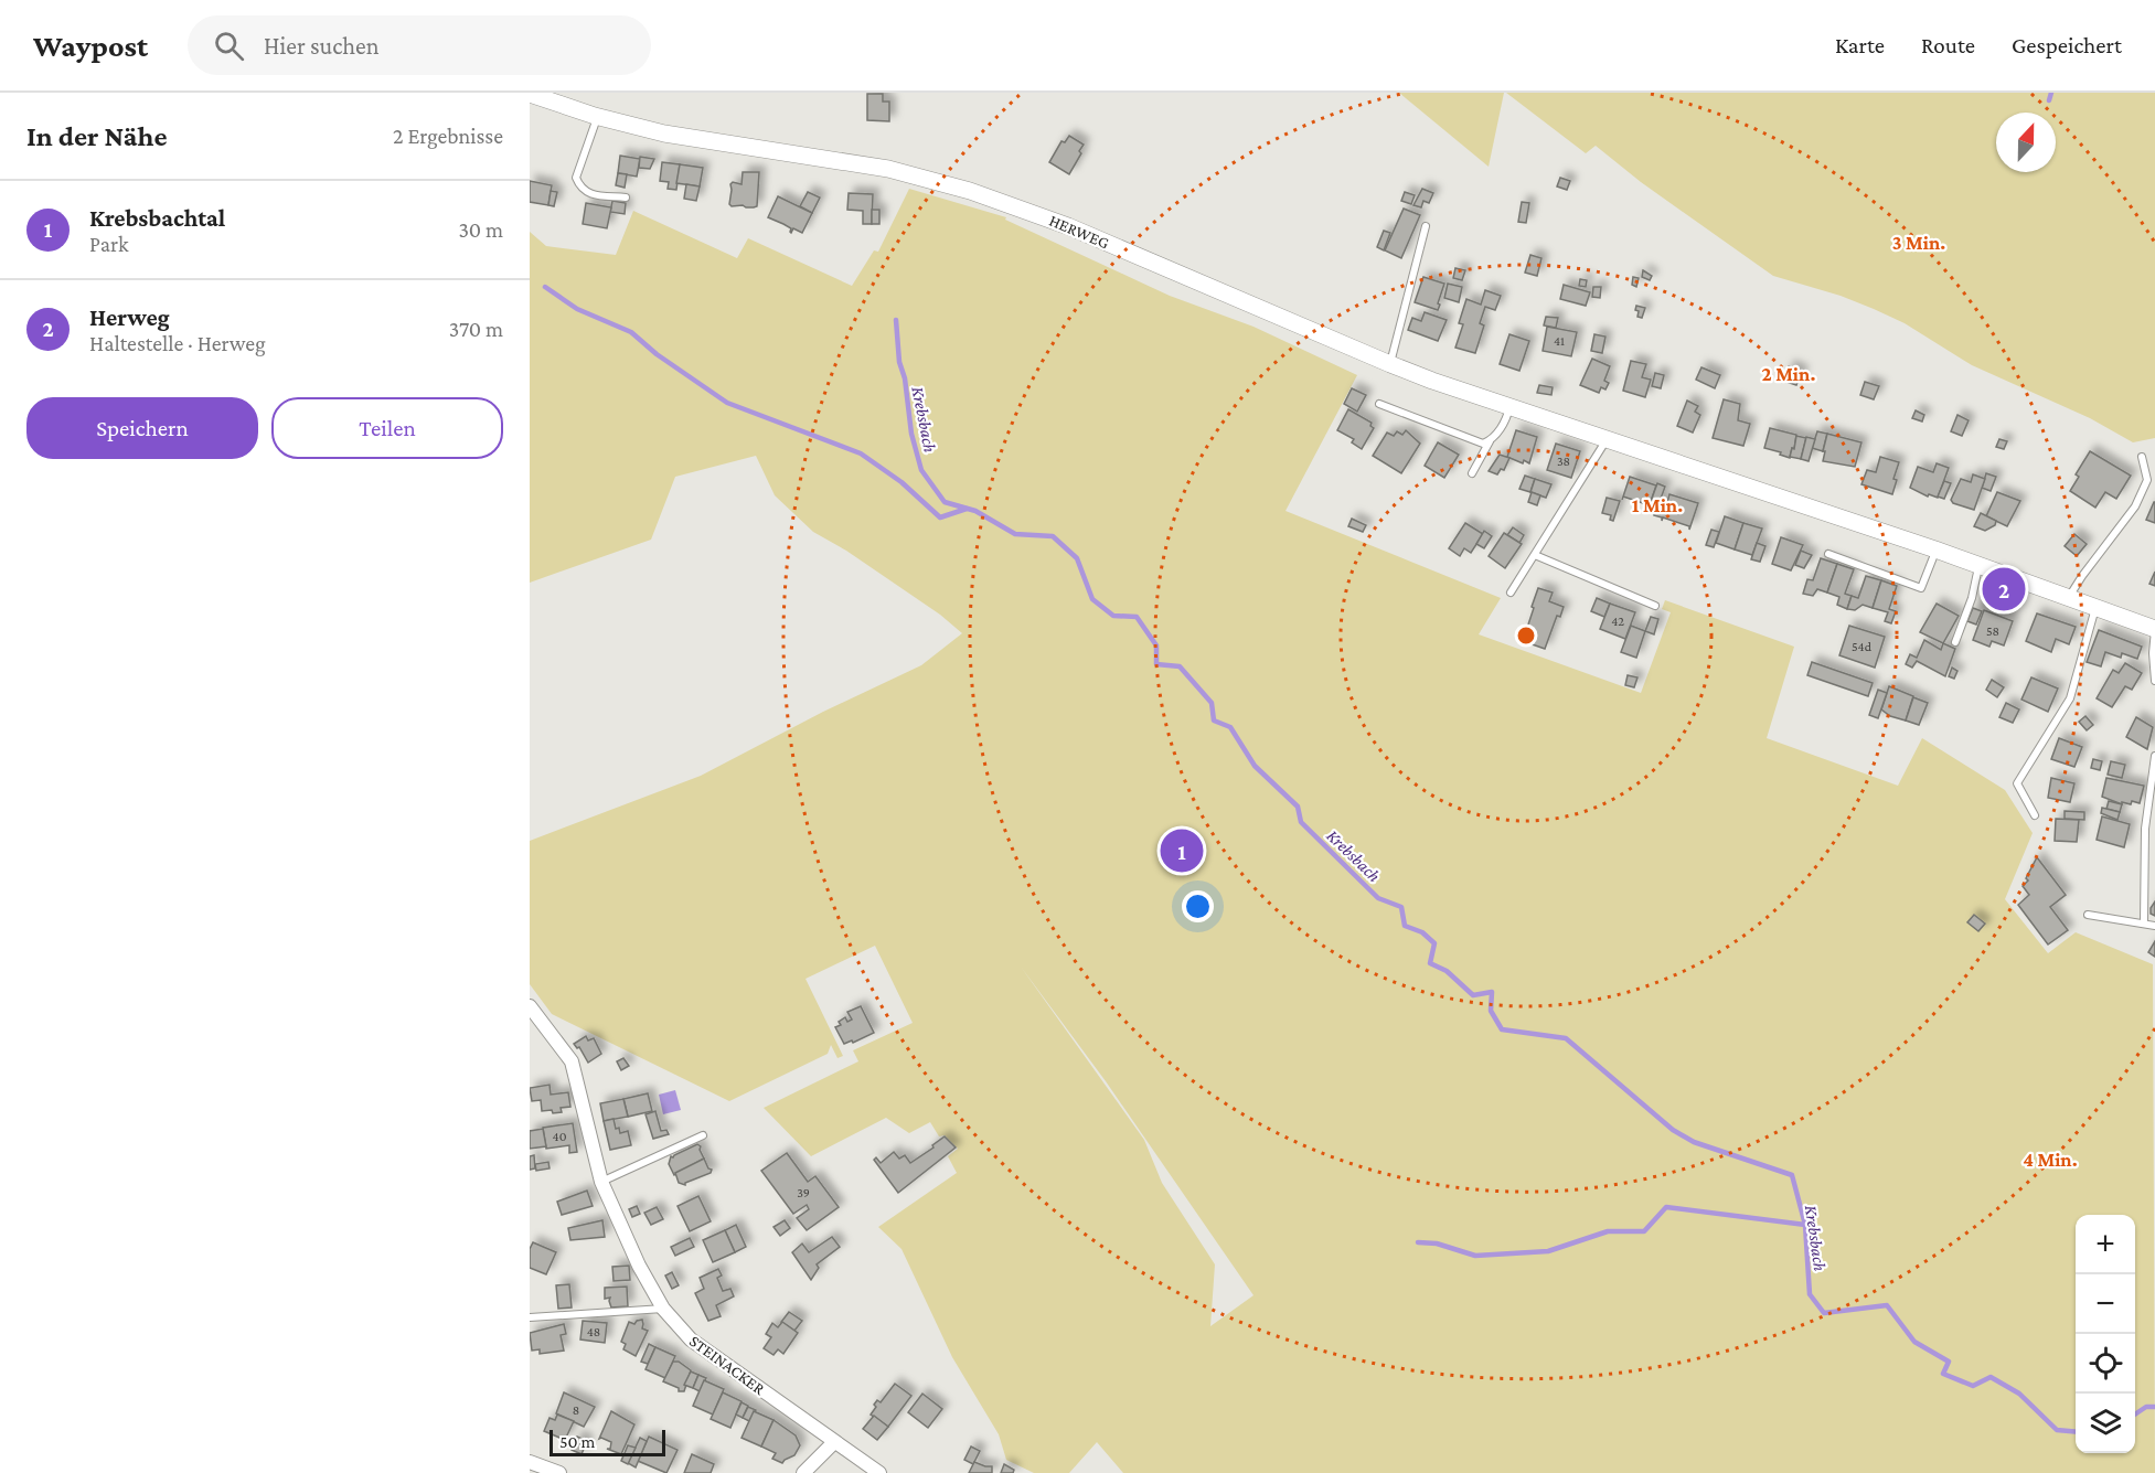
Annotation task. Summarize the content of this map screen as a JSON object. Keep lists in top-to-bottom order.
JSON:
{
  "streets": {
    "street": ["HERWEG", "STEINACKER"]
  },
  "water": ["Krebsbach"],
  "house_numbers": [
    "41",
    "38",
    "42",
    "58",
    "54d",
    "40",
    "39",
    "48",
    "8"
  ],
  "scale_bar": "50 m",
  "north": "top",
  "page": {
    "header": "Waypost",
    "search": "Hier suchen",
    "nav": ["Karte", "Route", "Gespeichert"],
    "heading": ["In der Nähe", "2 Ergebnisse"],
    "list": [
      {
        "mark": "1",
        "name": "Krebsbachtal",
        "note": "Park",
        "value": "30 m"
      },
      {
        "mark": "2",
        "name": "Herweg",
        "note": "Haltestelle · Herweg",
        "value": "370 m"
      }
    ],
    "buttons": ["Speichern", "Teilen"],
    "pins": ["2", "1"],
    "map_buttons": ["+", "−"],
    "scale": "50 m"
  },
  "rings": [
    "3 Min.",
    "2 Min.",
    "1 Min.",
    "4 Min."
  ]
}
